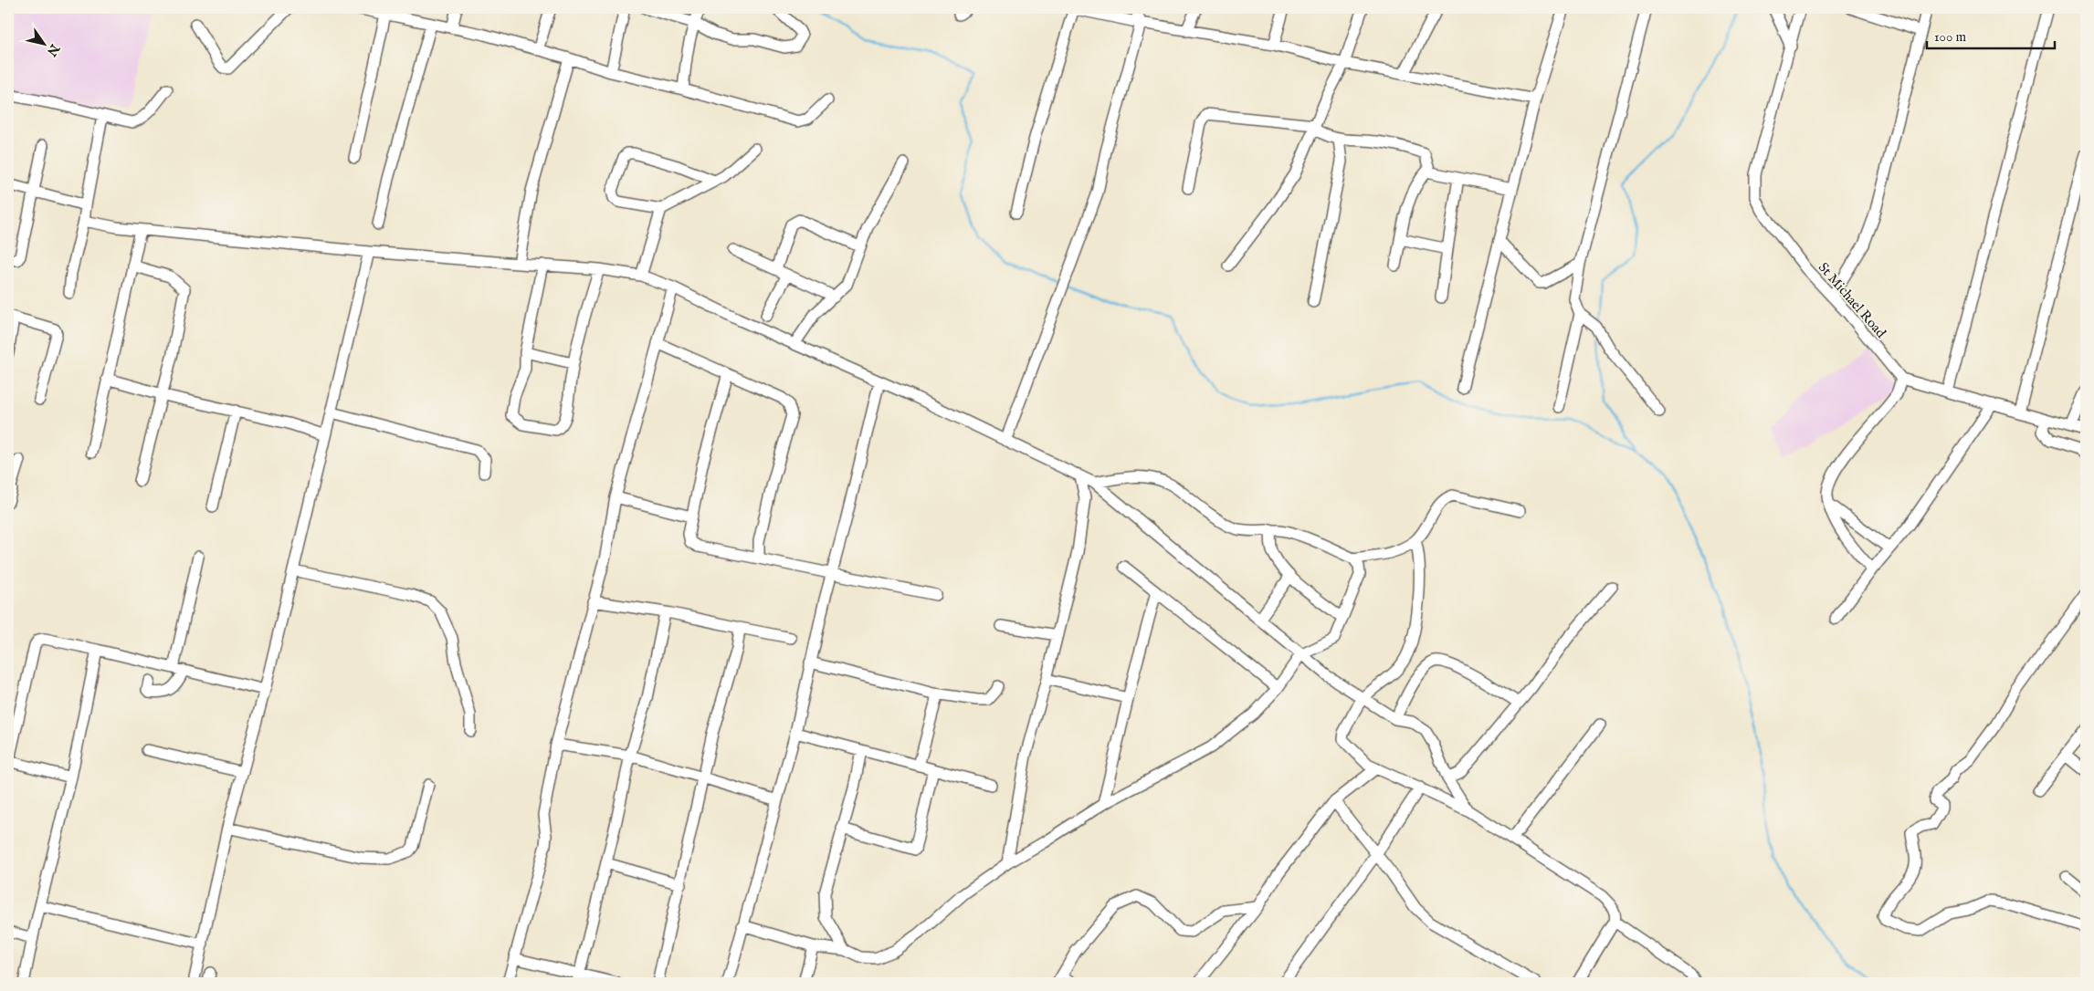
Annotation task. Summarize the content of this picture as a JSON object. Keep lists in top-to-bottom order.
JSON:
{
  "streets": {
    "street": ["St Michael Road"]
  },
  "scale_bar": "100 m",
  "north": "bottom right"
}
